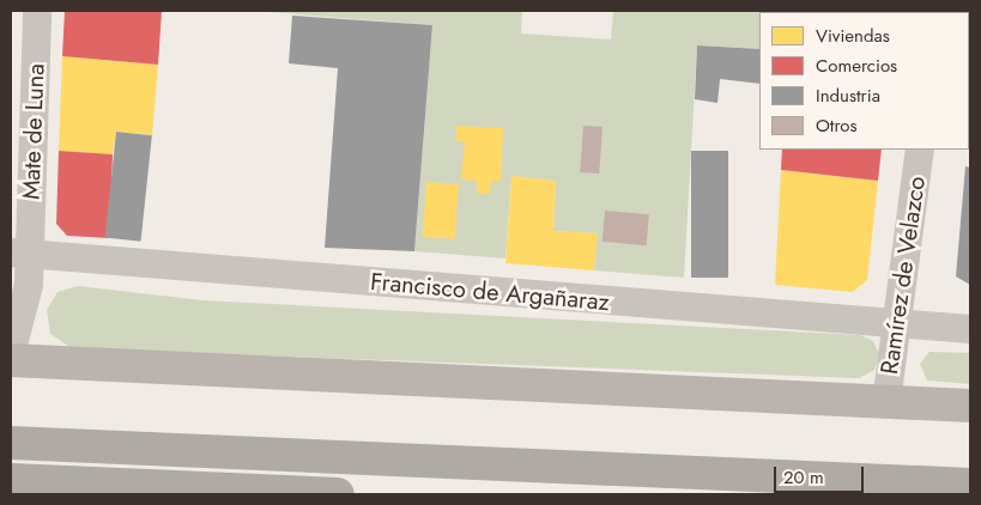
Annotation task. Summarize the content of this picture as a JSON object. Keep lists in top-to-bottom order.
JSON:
{
  "streets": {
    "street": ["Mate de Luna", "Ramírez de Velazco", "Francisco de Argañaraz"]
  },
  "crossings": [
    ["Mate de Luna", "Francisco de Argañaraz"],
    ["Ramírez de Velazco", "Francisco de Argañaraz"]
  ],
  "legend": [
    "Viviendas",
    "Comercios",
    "Industria",
    "Otros"
  ],
  "scale_bar": "20 m"
}
